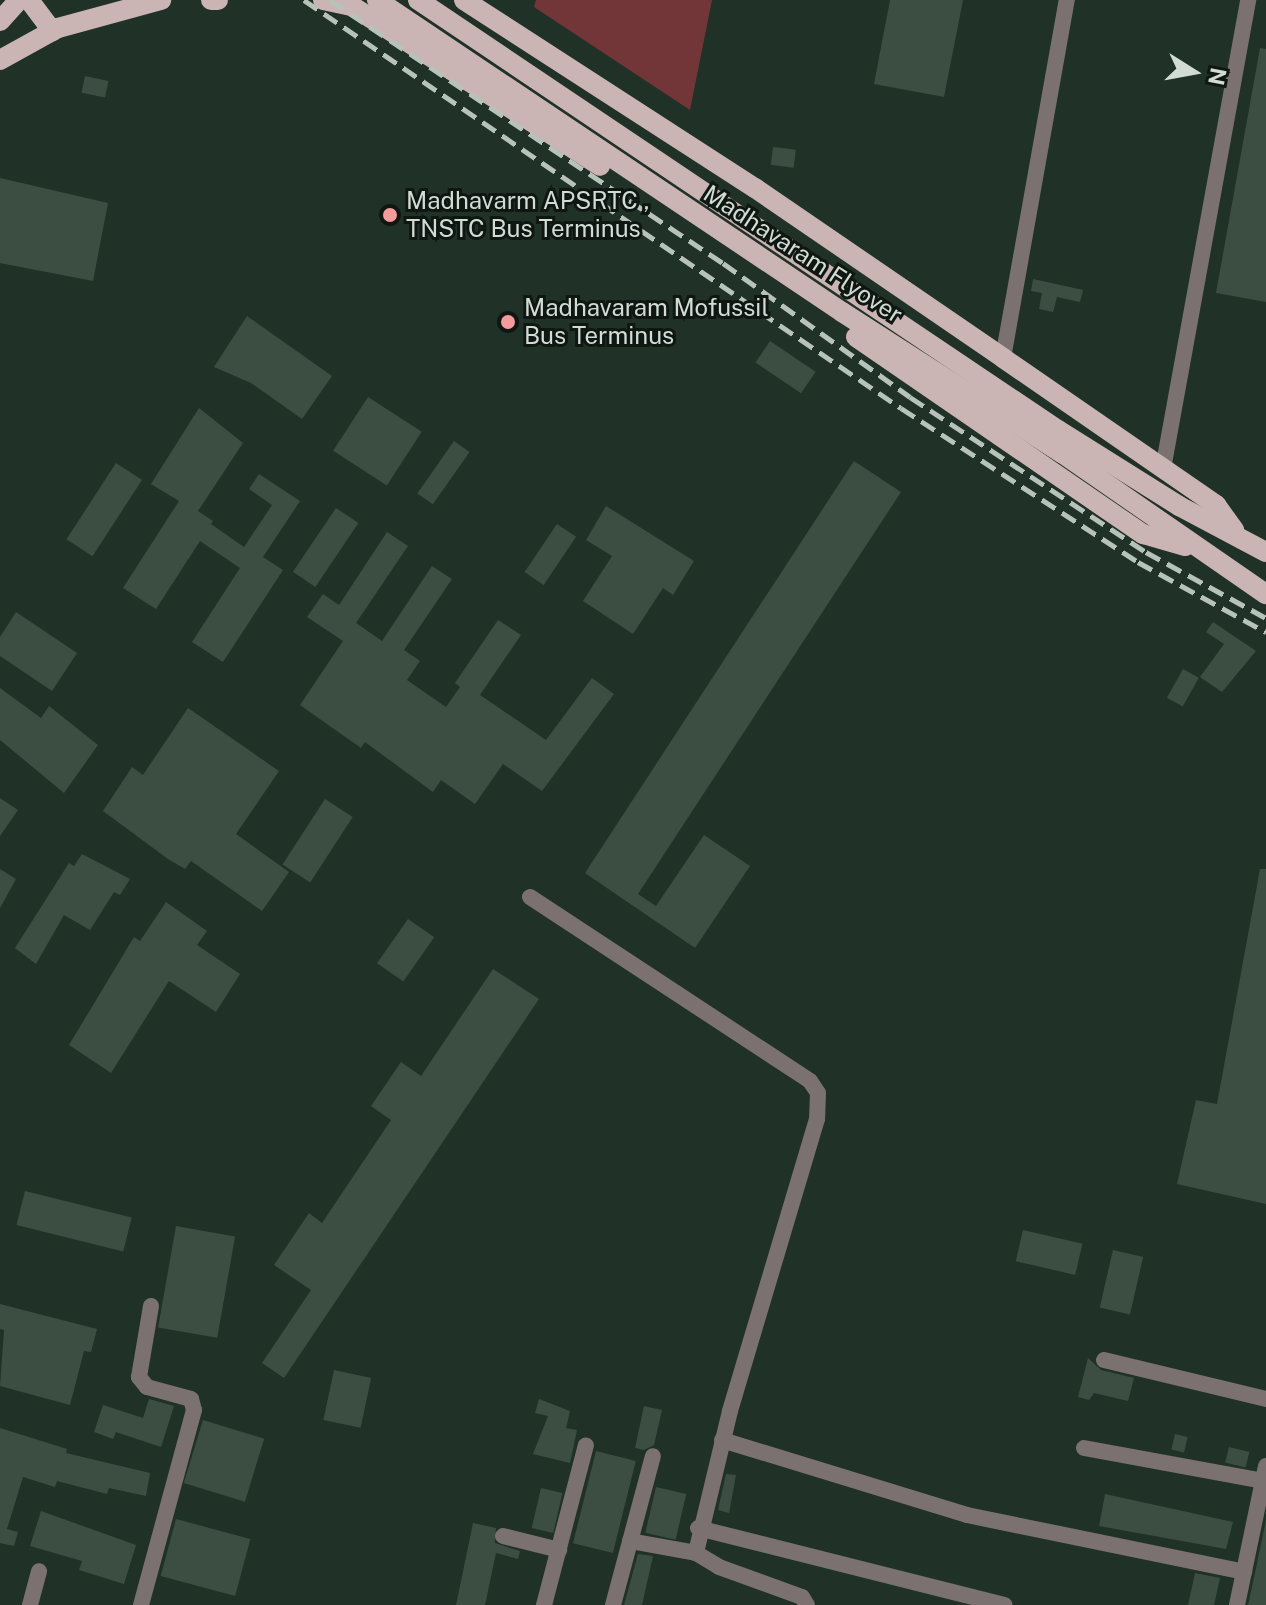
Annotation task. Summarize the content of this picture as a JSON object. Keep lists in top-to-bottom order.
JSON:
{
  "streets": {
    "main road": ["Madhavaram Flyover"]
  },
  "places": ["Madhavarm APSRTC , TNSTC Bus Terminus", "Madhavaram Mofussil Bus Terminus"],
  "north": "right"
}
